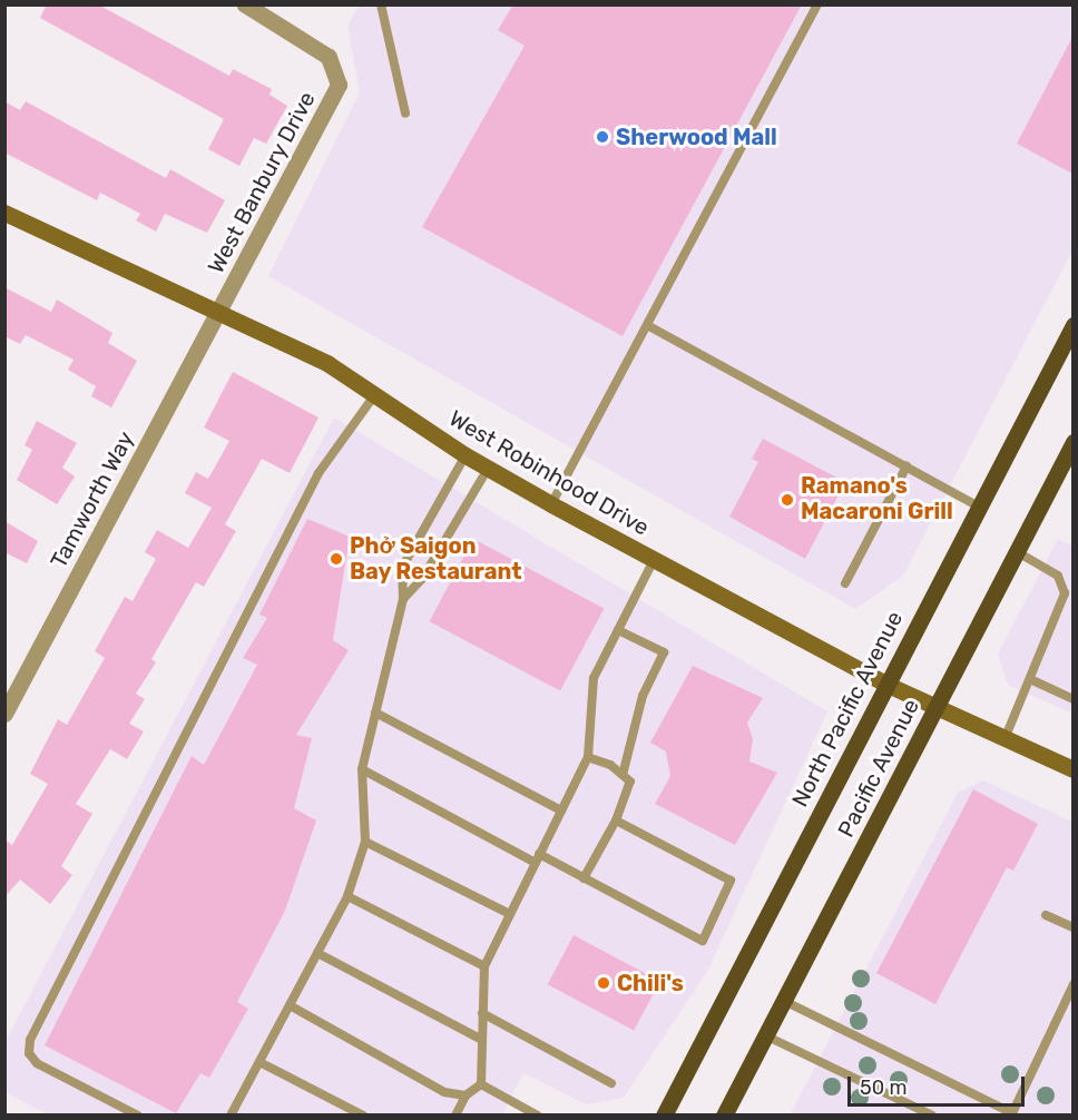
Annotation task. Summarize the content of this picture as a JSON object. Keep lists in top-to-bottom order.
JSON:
{
  "streets": {
    "main road": ["North Pacific Avenue", "Pacific Avenue"],
    "street": ["West Banbury Drive", "West Robinhood Drive", "Tamworth Way"]
  },
  "crossings": [
    ["West Banbury Drive", "West Robinhood Drive"],
    ["West Banbury Drive", "Tamworth Way"],
    ["West Robinhood Drive", "Tamworth Way"],
    ["West Robinhood Drive", "North Pacific Avenue"],
    ["West Robinhood Drive", "Pacific Avenue"]
  ],
  "places": [
    "Sherwood Mall",
    "Ramano's Macaroni Grill",
    "Phở Saigon Bay Restaurant",
    "Chili's"
  ],
  "scale_bar": "50 m"
}
